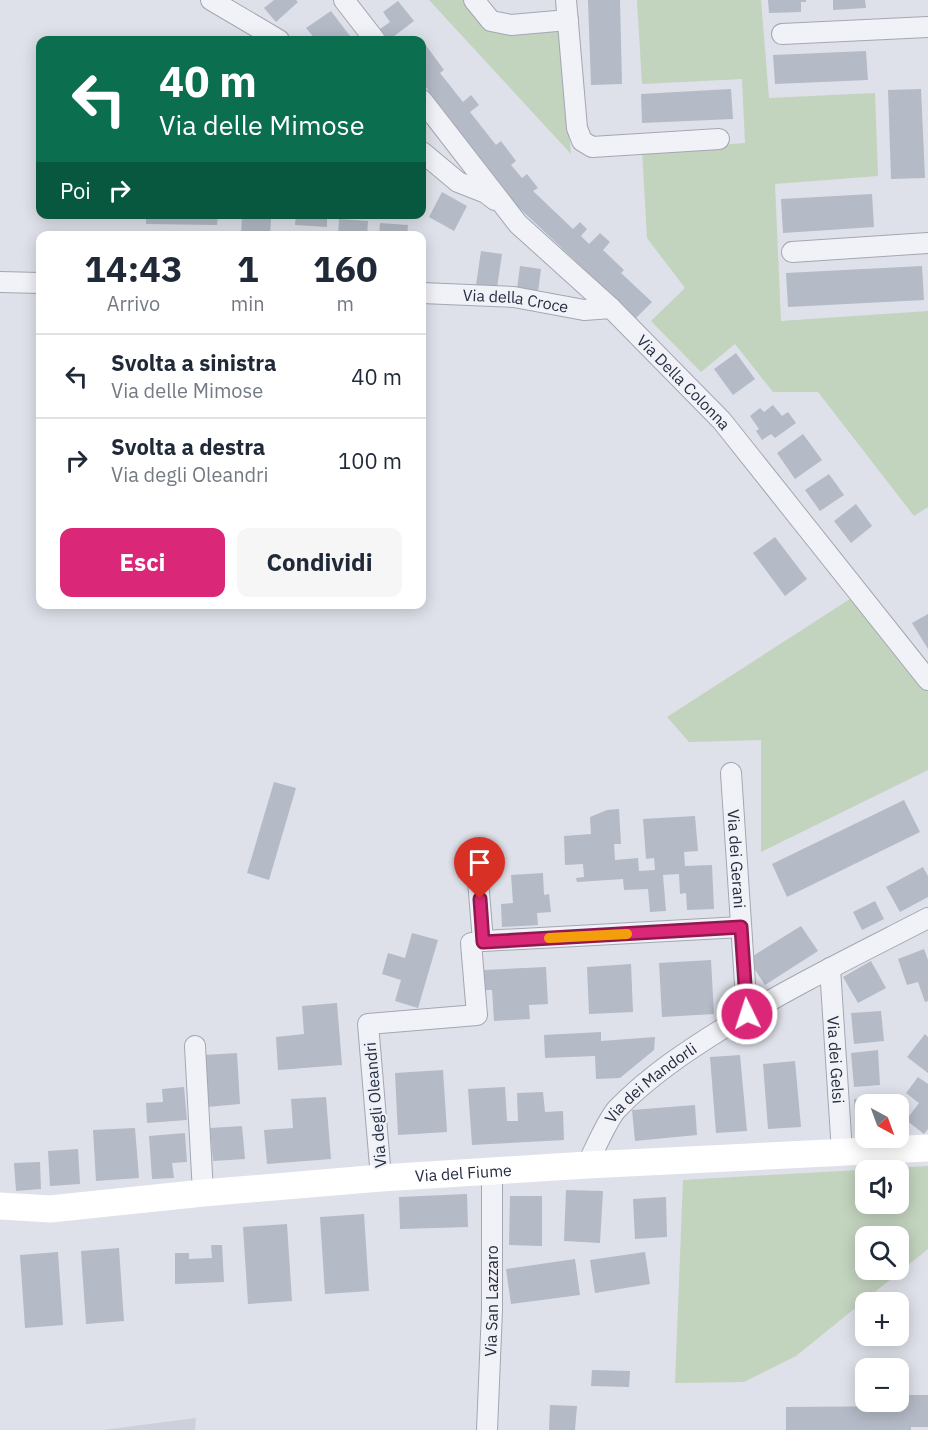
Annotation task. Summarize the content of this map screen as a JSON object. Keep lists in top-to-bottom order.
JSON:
{
  "streets": {
    "street": [
      "Via della Croce",
      "Via Della Colonna",
      "Via dei Gerani",
      "Via dei Gelsi",
      "Via dei Mandorli",
      "Via degli Oleandri",
      "Via del Fiume",
      "Via San Lazzaro"
    ]
  },
  "crossings": [
    ["Via della Croce", "Via Della Colonna"],
    ["Via dei Gerani", "Via dei Mandorli"],
    ["Via dei Gelsi", "Via dei Mandorli"],
    ["Via dei Gelsi", "Via del Fiume"],
    ["Via dei Mandorli", "Via del Fiume"],
    ["Via degli Oleandri", "Via del Fiume"],
    ["Via del Fiume", "Via San Lazzaro"]
  ],
  "north": "bottom right",
  "page": {
    "turn": ["40 m", "Via delle Mimose"],
    "then": "Poi",
    "eta": [
      "14:43",
      "Arrivo",
      "1",
      "min",
      "160",
      "m"
    ],
    "list": [
      {
        "name": "Svolta a sinistra",
        "note": "Via delle Mimose",
        "value": "40 m"
      },
      {
        "name": "Svolta a destra",
        "note": "Via degli Oleandri",
        "value": "100 m"
      }
    ],
    "buttons": ["Esci", "Condividi"],
    "map_buttons": ["+", "−"]
  }
}
